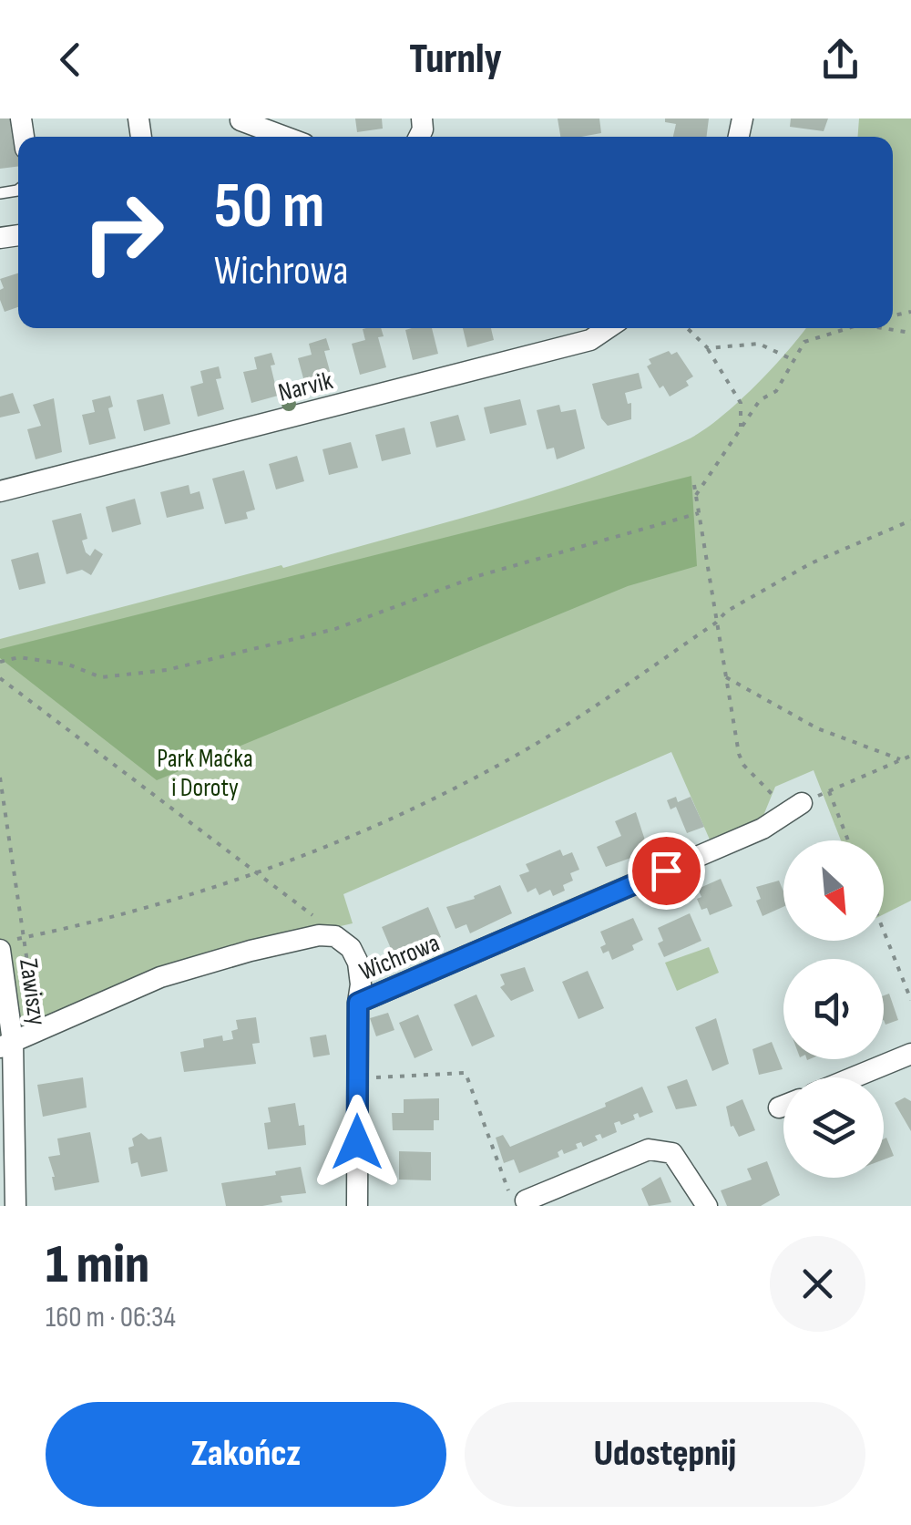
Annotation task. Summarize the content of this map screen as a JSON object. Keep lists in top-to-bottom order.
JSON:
{
  "streets": {
    "street": ["Narvik", "Wichrowa", "Zawiszy"]
  },
  "crossings": [
    ["Wichrowa", "Zawiszy"]
  ],
  "parks": ["Park Maćka i Doroty"],
  "north": "bottom right",
  "page": {
    "header": "Turnly",
    "turn": ["50 m", "Wichrowa"],
    "heading": ["1 min", "160 m · 06:34"],
    "buttons": ["Zakończ", "Udostępnij"]
  }
}
